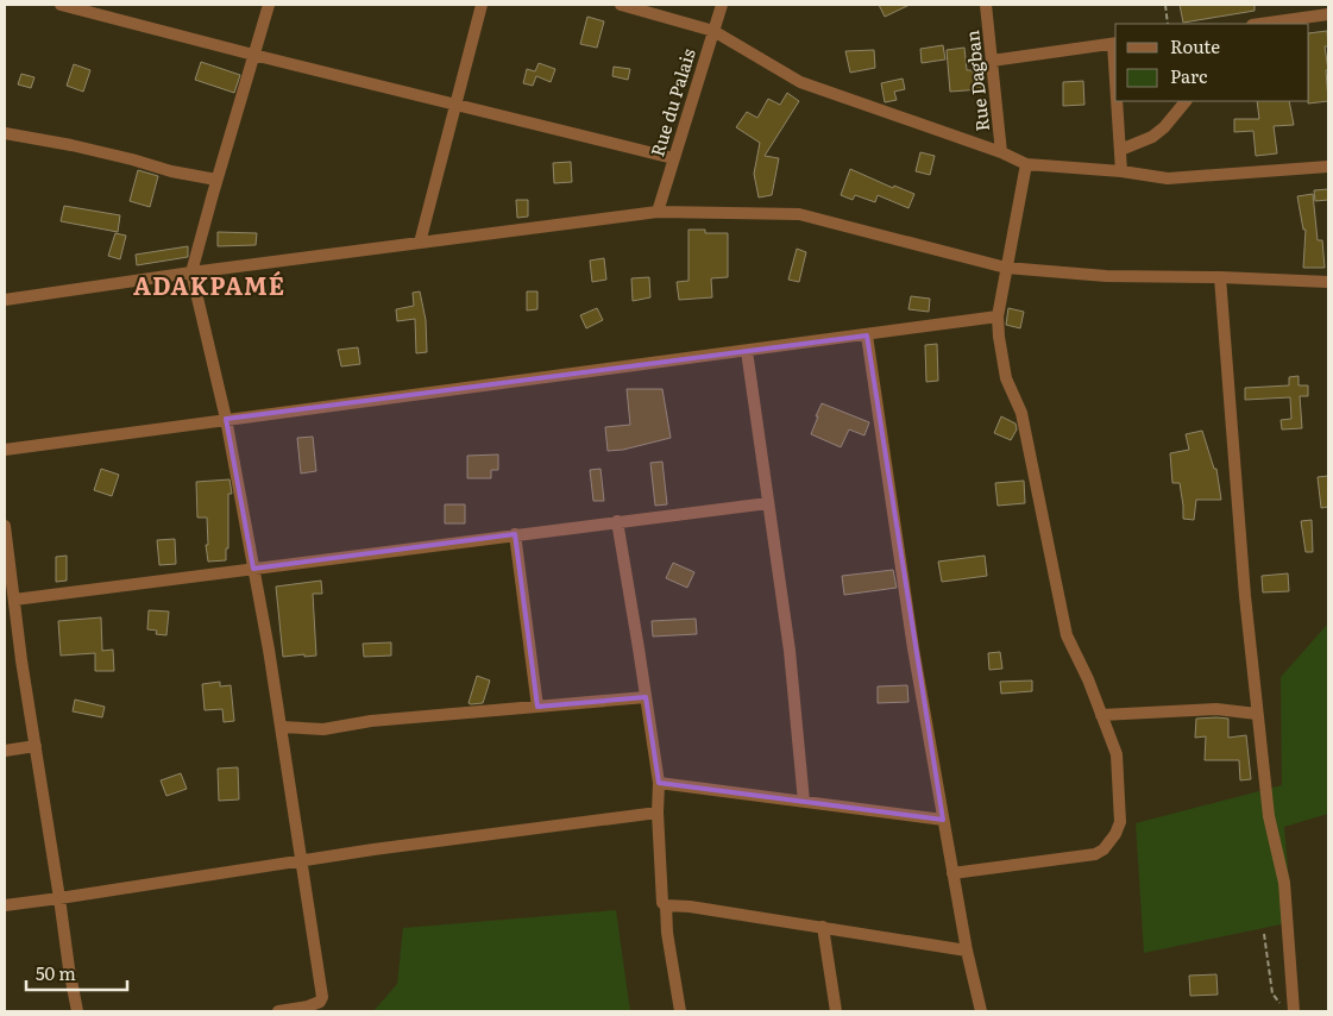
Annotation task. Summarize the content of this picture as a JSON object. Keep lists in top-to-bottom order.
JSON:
{
  "streets": {
    "street": ["Rue Dagban", "Rue du Palais"]
  },
  "districts": ["ADAKPAMÉ"],
  "legend": ["Route", "Parc"],
  "scale_bar": "50 m"
}
